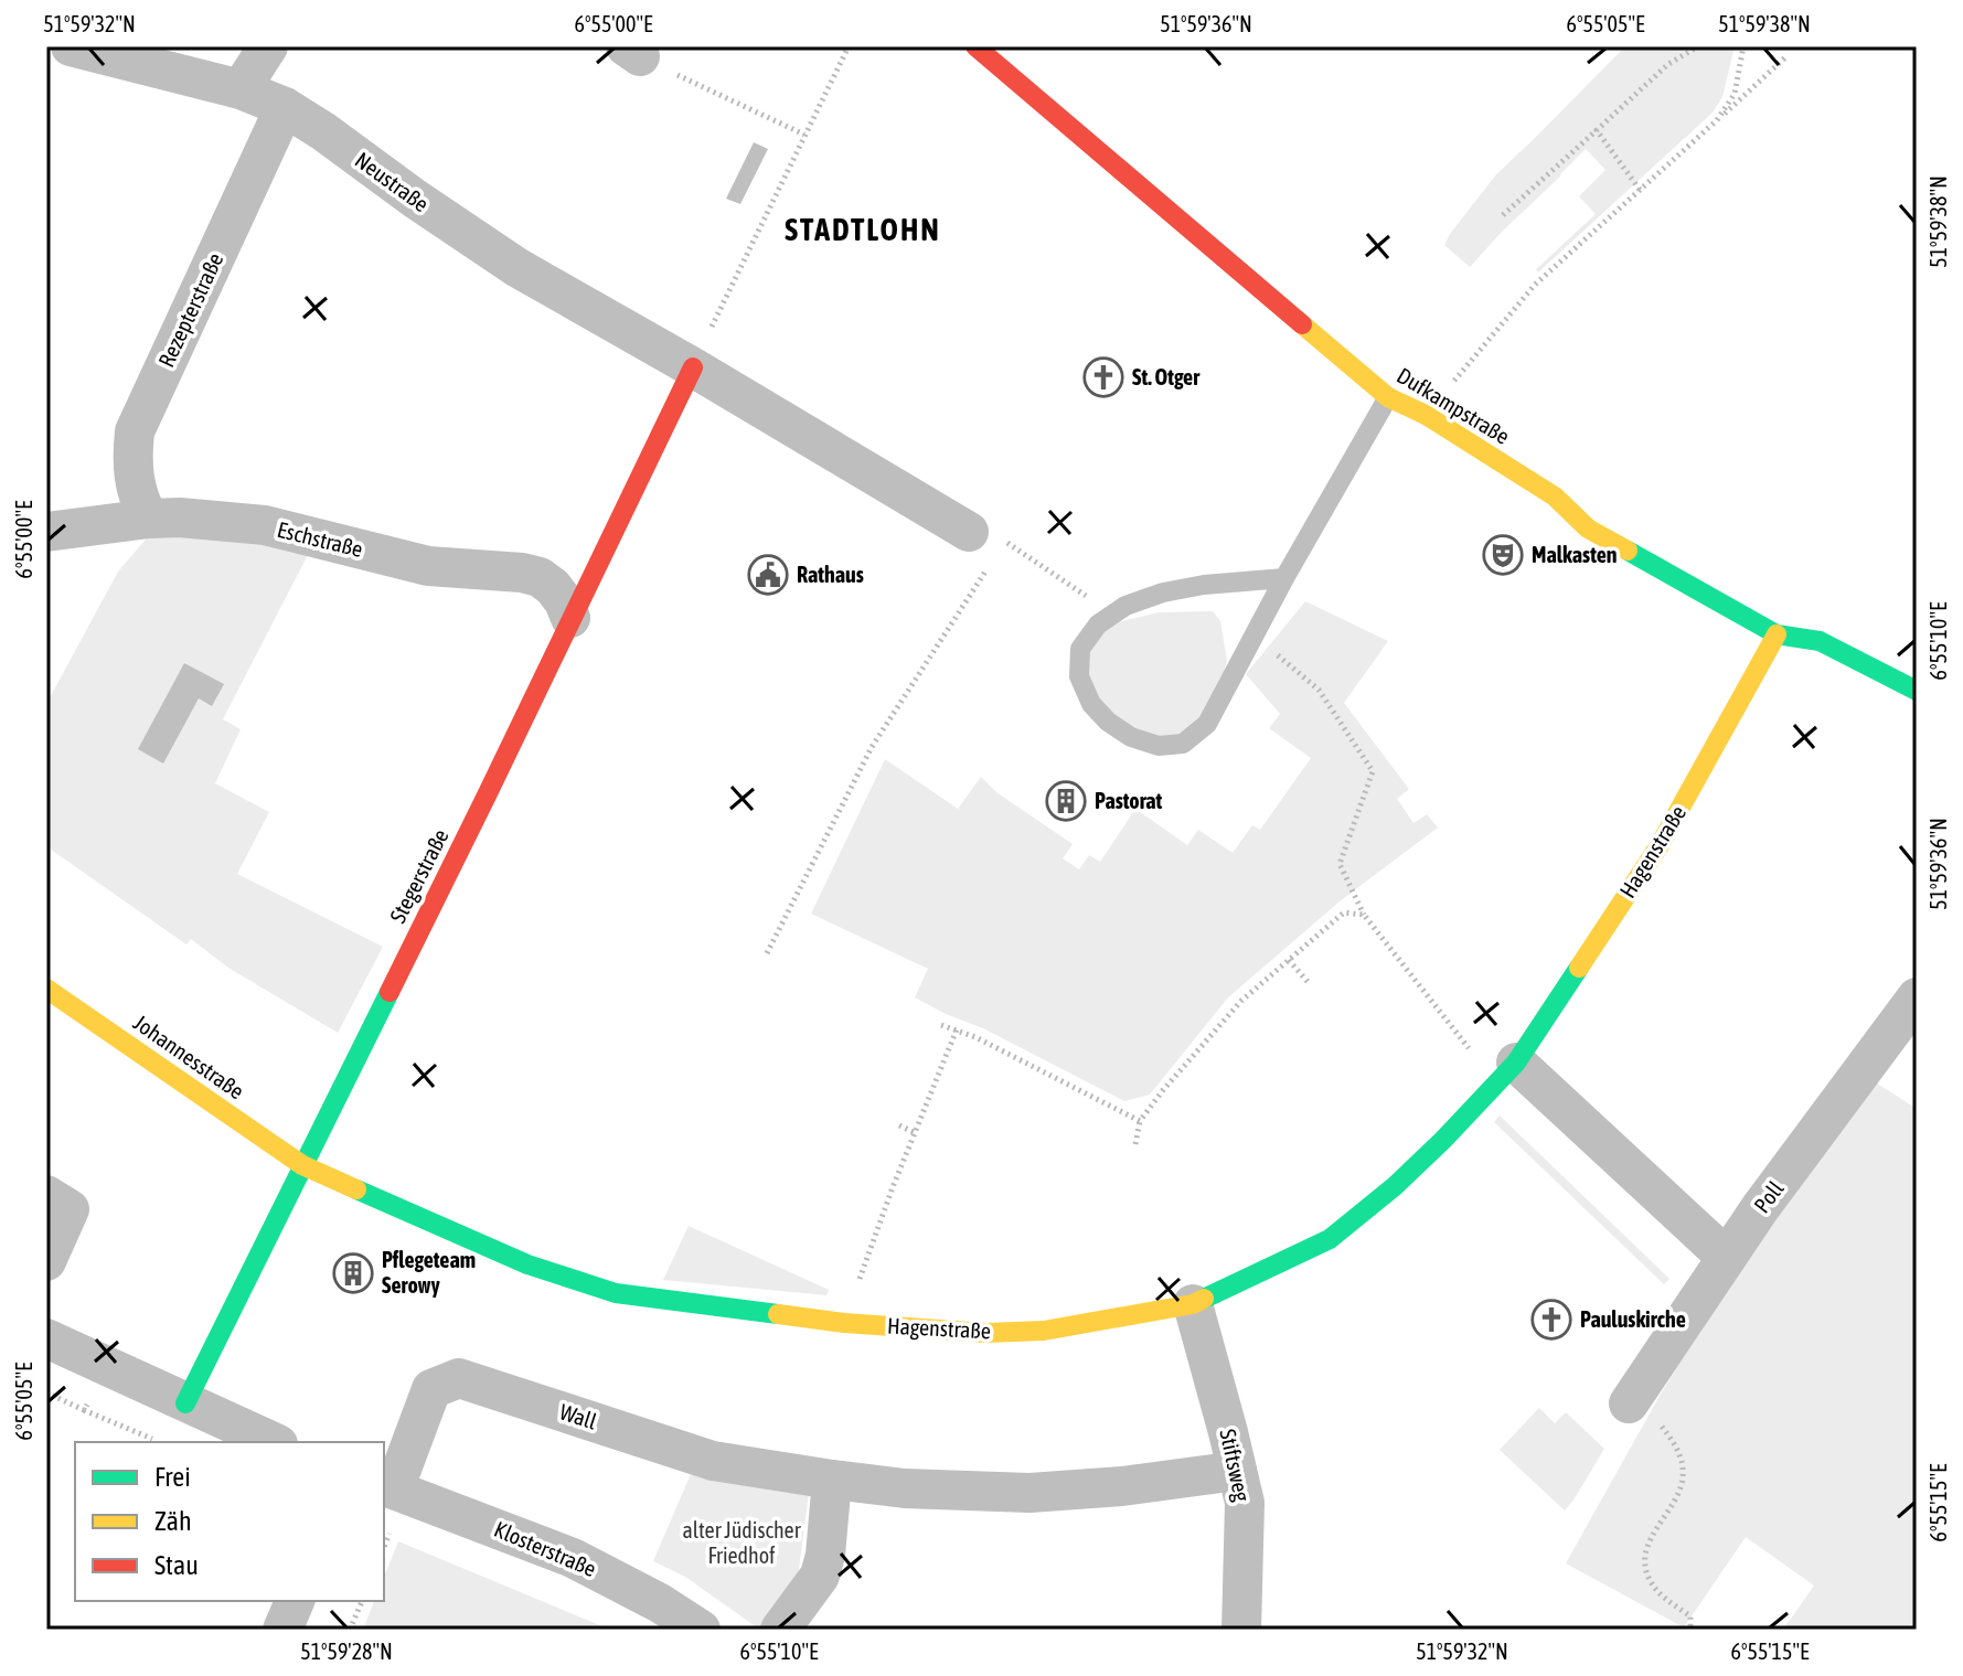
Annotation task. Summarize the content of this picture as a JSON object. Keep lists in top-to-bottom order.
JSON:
{
  "streets": {
    "street": [
      "Neustraße",
      "Rezepterstraße",
      "Dufkampstraße",
      "Eschstraße",
      "Hagenstraße",
      "Stegerstraße",
      "Johannesstraße",
      "Poll",
      "Wall",
      "Stiftsweg",
      "Klosterstraße"
    ]
  },
  "crossings": [
    ["Neustraße", "Rezepterstraße"],
    ["Neustraße", "Stegerstraße"],
    ["Rezepterstraße", "Eschstraße"],
    ["Dufkampstraße", "Hagenstraße"],
    ["Eschstraße", "Stegerstraße"],
    ["Hagenstraße", "Stegerstraße"],
    ["Hagenstraße", "Johannesstraße"],
    ["Hagenstraße", "Stiftsweg"],
    ["Stegerstraße", "Johannesstraße"],
    ["Wall", "Stiftsweg"],
    ["Wall", "Klosterstraße"]
  ],
  "districts": ["STADTLOHN"],
  "parks": ["alter Jüdischer Friedhof"],
  "places": {
    "church": ["St. Otger", "Pauluskirche"],
    "theatre": ["Malkasten"],
    "public building": ["Rathaus"],
    "building": ["Pastorat", "Pflegeteam Serowy"]
  },
  "legend": ["Frei", "Zäh", "Stau"],
  "coordinates": [
    "51°59'32\"N",
    "6°55'00\"E",
    "51°59'36\"N",
    "6°55'05\"E",
    "51°59'38\"N",
    "6°55'10\"E",
    "6°55'15\"E",
    "51°59'28\"N"
  ]
}
